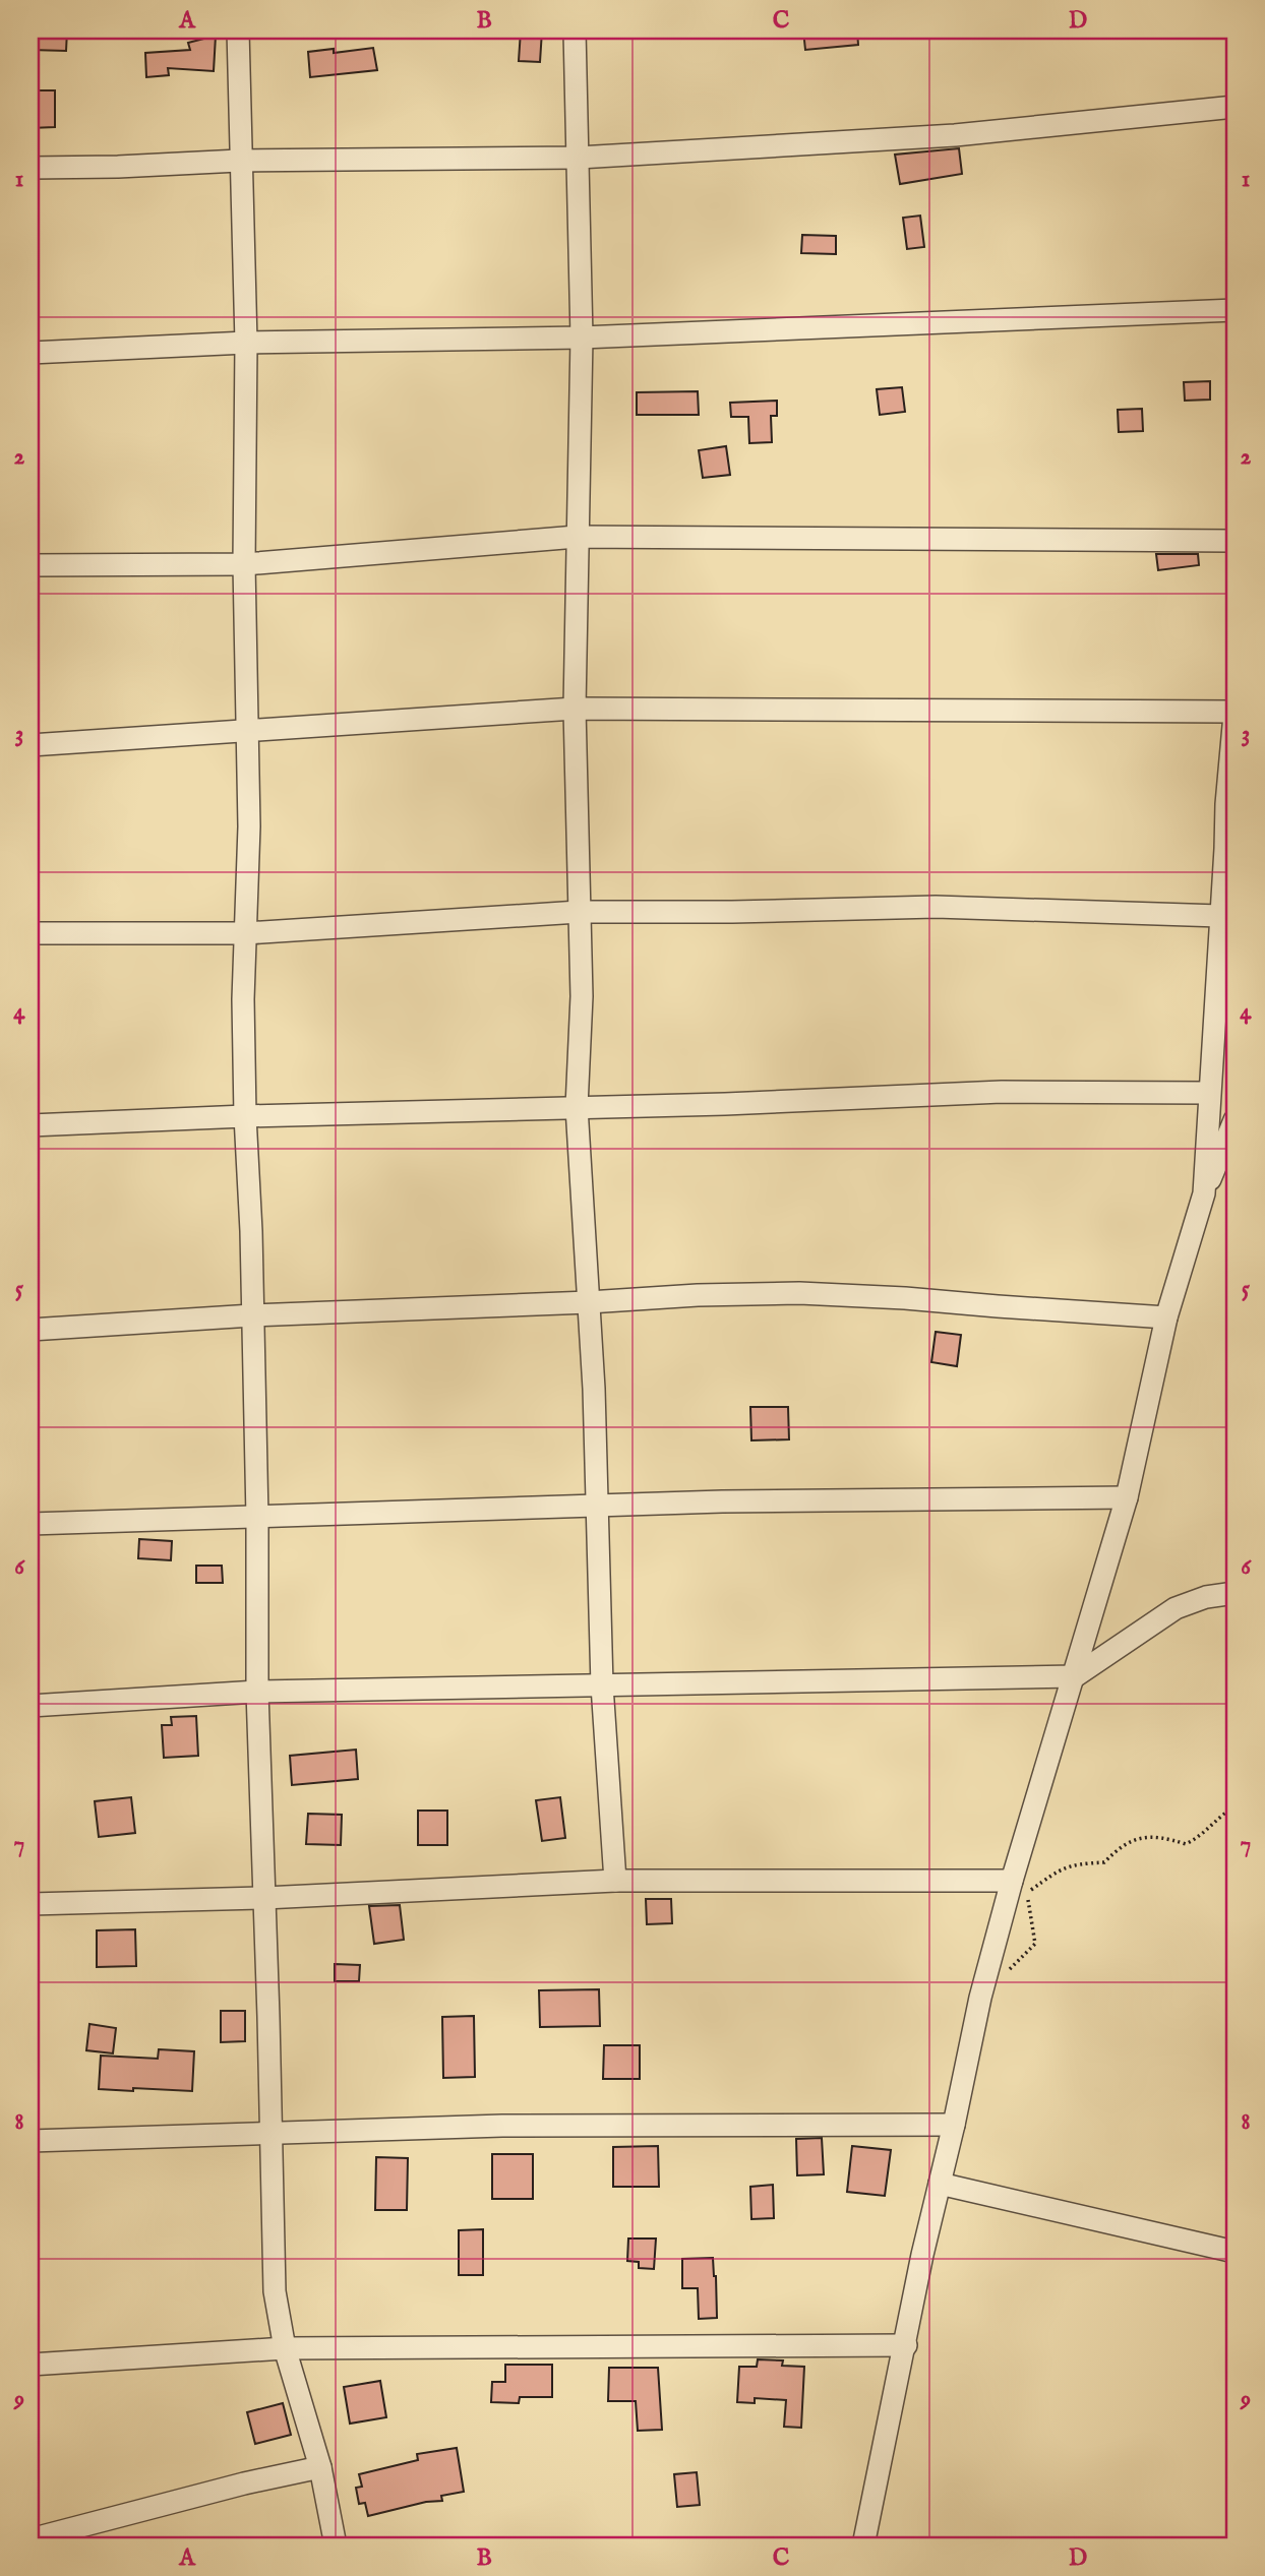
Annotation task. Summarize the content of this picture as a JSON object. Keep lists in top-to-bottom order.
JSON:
{
  "grid": {
    "columns": [
      "A",
      "B",
      "C",
      "D"
    ],
    "rows": [
      "1",
      "2",
      "3",
      "4",
      "5",
      "6",
      "7",
      "8",
      "9"
    ]
  }
}
